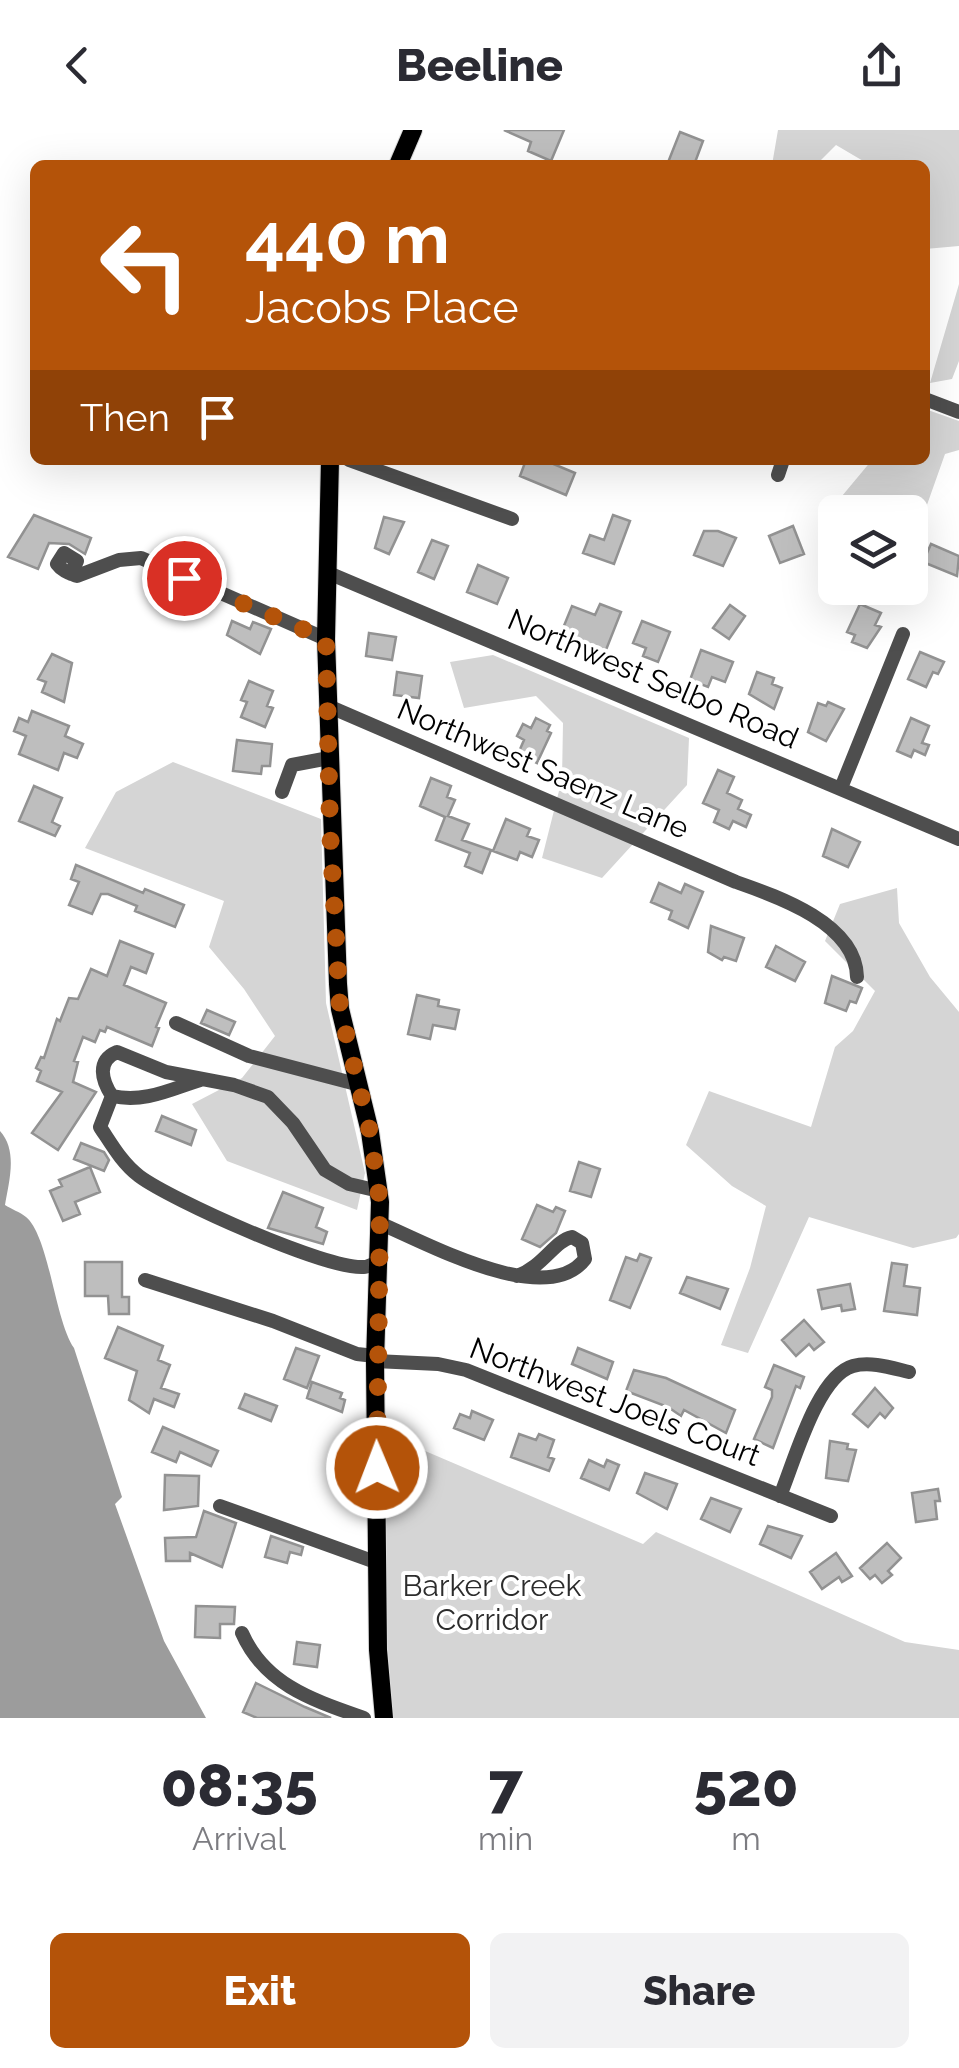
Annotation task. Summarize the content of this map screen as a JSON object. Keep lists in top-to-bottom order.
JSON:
{
  "streets": {
    "street": ["Northwest Selbo Road", "Northwest Saenz Lane", "Northwest Joels Court"]
  },
  "parks": ["Barker Creek Corridor"],
  "page": {
    "header": "Beeline",
    "turn": ["440 m", "Jacobs Place"],
    "then": "Then",
    "eta": [
      "08:35",
      "Arrival",
      "7",
      "min",
      "520",
      "m"
    ],
    "buttons": ["Exit", "Share"]
  }
}
